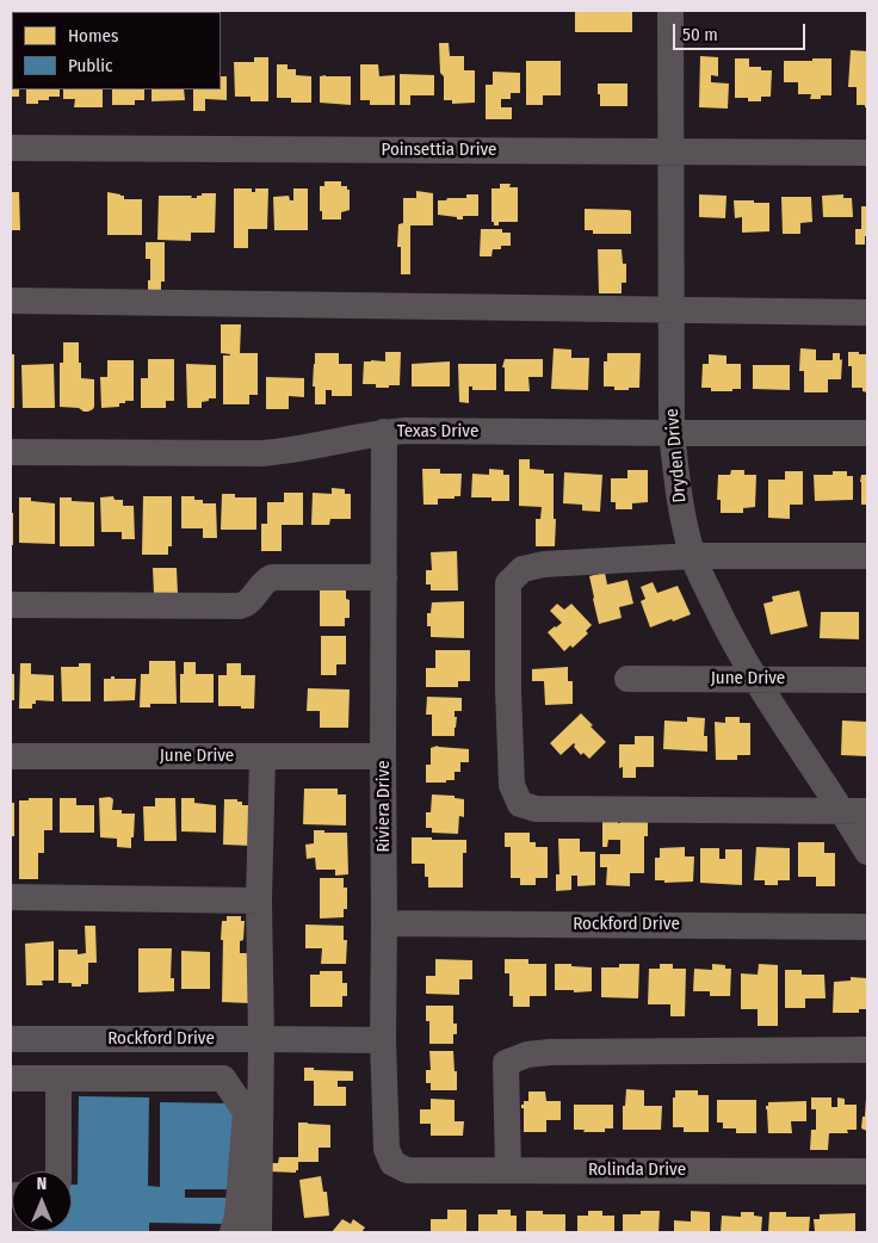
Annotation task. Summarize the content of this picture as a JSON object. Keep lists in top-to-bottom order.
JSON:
{
  "streets": {
    "street": [
      "Poinsettia Drive",
      "Texas Drive",
      "Dryden Drive",
      "June Drive",
      "Riviera Drive",
      "Rockford Drive",
      "Rolinda Drive"
    ]
  },
  "crossings": [
    ["Poinsettia Drive", "Dryden Drive"],
    ["Texas Drive", "Dryden Drive"],
    ["Texas Drive", "Riviera Drive"],
    ["Dryden Drive", "June Drive"],
    ["June Drive", "Riviera Drive"],
    ["Riviera Drive", "Rockford Drive"],
    ["Riviera Drive", "Rolinda Drive"]
  ],
  "legend": ["Homes", "Public"],
  "scale_bar": "50 m",
  "north": "top"
}
